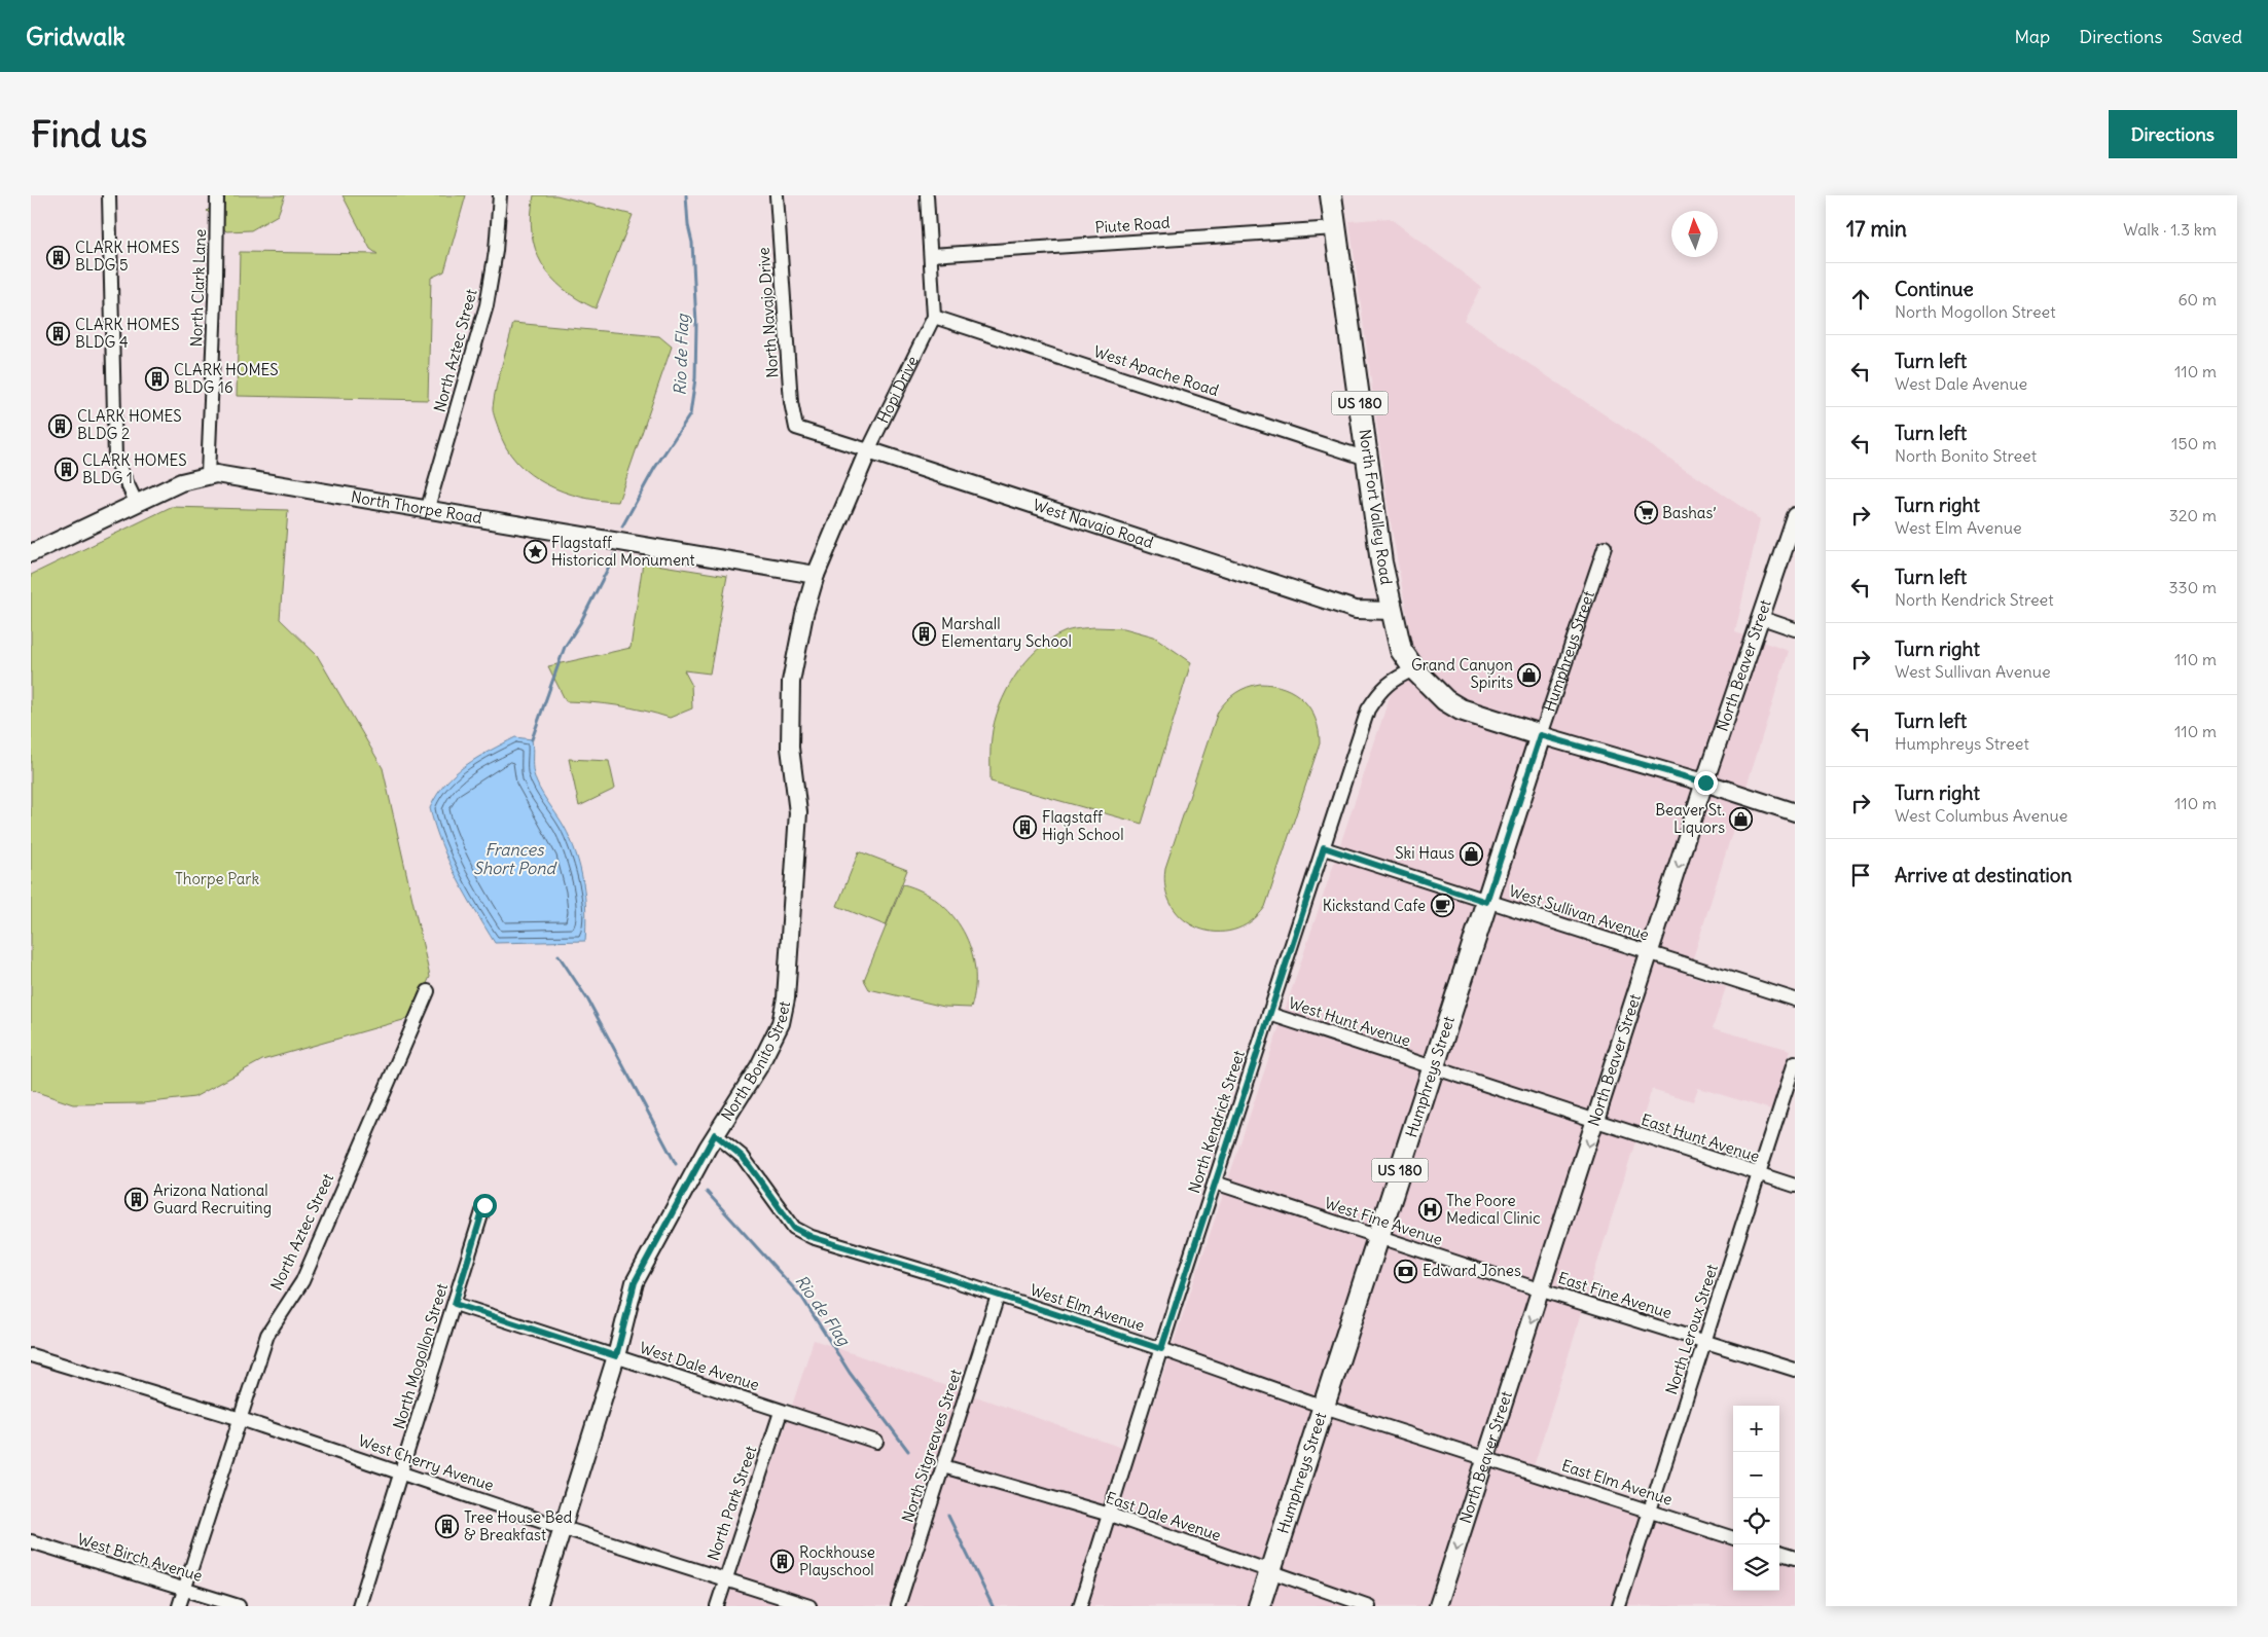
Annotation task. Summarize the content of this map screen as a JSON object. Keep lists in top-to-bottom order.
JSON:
{
  "streets": {
    "main road": ["US 180", "North Fort Valley Road", "Humphreys Street"],
    "street": [
      "Piute Road",
      "North Clark Lane",
      "North Navajo Drive",
      "North Aztec Street",
      "West Apache Road",
      "Hopi Drive",
      "North Thorpe Road",
      "West Navajo Road",
      "North Beaver Street",
      "West Sullivan Avenue",
      "West Hunt Avenue",
      "North Bonito Street",
      "North Kendrick Street",
      "East Hunt Avenue",
      "West Fine Avenue",
      "East Fine Avenue",
      "West Elm Avenue",
      "North Leroux Street",
      "North Mogollon Street",
      "West Dale Avenue",
      "North Sitgreaves Street",
      "West Cherry Avenue",
      "East Elm Avenue",
      "North Park Street",
      "East Dale Avenue",
      "West Birch Avenue"
    ]
  },
  "crossings": [
    ["Piute Road", "Hopi Drive"],
    ["Piute Road", "North Fort Valley Road"],
    ["North Clark Lane", "North Thorpe Road"],
    ["North Navajo Drive", "West Navajo Road"],
    ["North Aztec Street", "North Thorpe Road"],
    ["North Aztec Street", "West Cherry Avenue"],
    ["North Aztec Street", "West Birch Avenue"],
    ["West Apache Road", "Hopi Drive"],
    ["West Apache Road", "North Fort Valley Road"],
    ["Hopi Drive", "North Thorpe Road"],
    ["Hopi Drive", "West Navajo Road"],
    ["Hopi Drive", "North Bonito Street"],
    ["North Fort Valley Road", "West Navajo Road"],
    ["North Fort Valley Road", "Humphreys Street"],
    ["North Fort Valley Road", "North Kendrick Street"],
    ["North Thorpe Road", "North Bonito Street"],
    ["Humphreys Street", "West Sullivan Avenue"],
    ["Humphreys Street", "West Hunt Avenue"],
    ["Humphreys Street", "West Fine Avenue"],
    ["Humphreys Street", "West Elm Avenue"],
    ["Humphreys Street", "East Dale Avenue"],
    ["North Beaver Street", "West Sullivan Avenue"],
    ["North Beaver Street", "West Hunt Avenue"],
    ["North Beaver Street", "East Hunt Avenue"],
    ["North Beaver Street", "West Fine Avenue"],
    ["North Beaver Street", "East Fine Avenue"],
    ["North Beaver Street", "West Elm Avenue"],
    ["North Beaver Street", "East Elm Avenue"],
    ["West Sullivan Avenue", "North Kendrick Street"],
    ["West Hunt Avenue", "North Kendrick Street"],
    ["West Hunt Avenue", "East Hunt Avenue"],
    ["North Bonito Street", "West Elm Avenue"],
    ["North Bonito Street", "West Dale Avenue"],
    ["North Bonito Street", "West Cherry Avenue"],
    ["North Kendrick Street", "West Fine Avenue"],
    ["North Kendrick Street", "West Elm Avenue"],
    ["North Kendrick Street", "East Dale Avenue"],
    ["East Hunt Avenue", "North Leroux Street"],
    ["West Fine Avenue", "East Fine Avenue"],
    ["East Fine Avenue", "North Leroux Street"],
    ["West Elm Avenue", "North Sitgreaves Street"],
    ["West Elm Avenue", "East Elm Avenue"],
    ["North Leroux Street", "East Elm Avenue"],
    ["North Mogollon Street", "West Dale Avenue"],
    ["North Mogollon Street", "West Cherry Avenue"],
    ["West Dale Avenue", "North Park Street"],
    ["North Sitgreaves Street", "East Dale Avenue"],
    ["West Cherry Avenue", "North Park Street"]
  ],
  "one_way": ["North Beaver Street"],
  "water": ["Rio de Flag", "Frances Short Pond"],
  "parks": ["Thorpe Park"],
  "places": {
    "building": [
      "CLARK HOMES BLDG 5",
      "CLARK HOMES BLDG 4",
      "CLARK HOMES BLDG 16",
      "CLARK HOMES BLDG 2",
      "CLARK HOMES BLDG 1",
      "Marshall Elementary School",
      "Flagstaff High School",
      "Arizona National Guard Recruiting",
      "Tree House Bed & Breakfast",
      "Rockhouse Playschool"
    ],
    "supermarket": ["Bashas’"],
    "place": ["Flagstaff Historical Monument"],
    "shop": ["Grand Canyon Spirits", "Beaver St. Liquors", "Ski Haus"],
    "cafe": ["Kickstand Cafe"],
    "hospital": ["The Poore Medical Clinic"],
    "bank": ["Edward Jones"]
  },
  "north": "top",
  "page": {
    "header": "Gridwalk",
    "nav": ["Map", "Directions", "Saved"],
    "buttons": "Directions",
    "title": "Find us",
    "heading": ["17 min", "Walk · 1.3 km"],
    "list": [
      ["Continue", "North Mogollon Street", "60 m"],
      ["Turn left", "West Dale Avenue", "110 m"],
      ["Turn left", "North Bonito Street", "150 m"],
      ["Turn right", "West Elm Avenue", "320 m"],
      ["Turn left", "North Kendrick Street", "330 m"],
      ["Turn right", "West Sullivan Avenue", "110 m"],
      ["Turn left", "Humphreys Street", "110 m"],
      ["Turn right", "West Columbus Avenue", "110 m"],
      "Arrive at destination"
    ],
    "map_buttons": ["+", "−"]
  }
}
